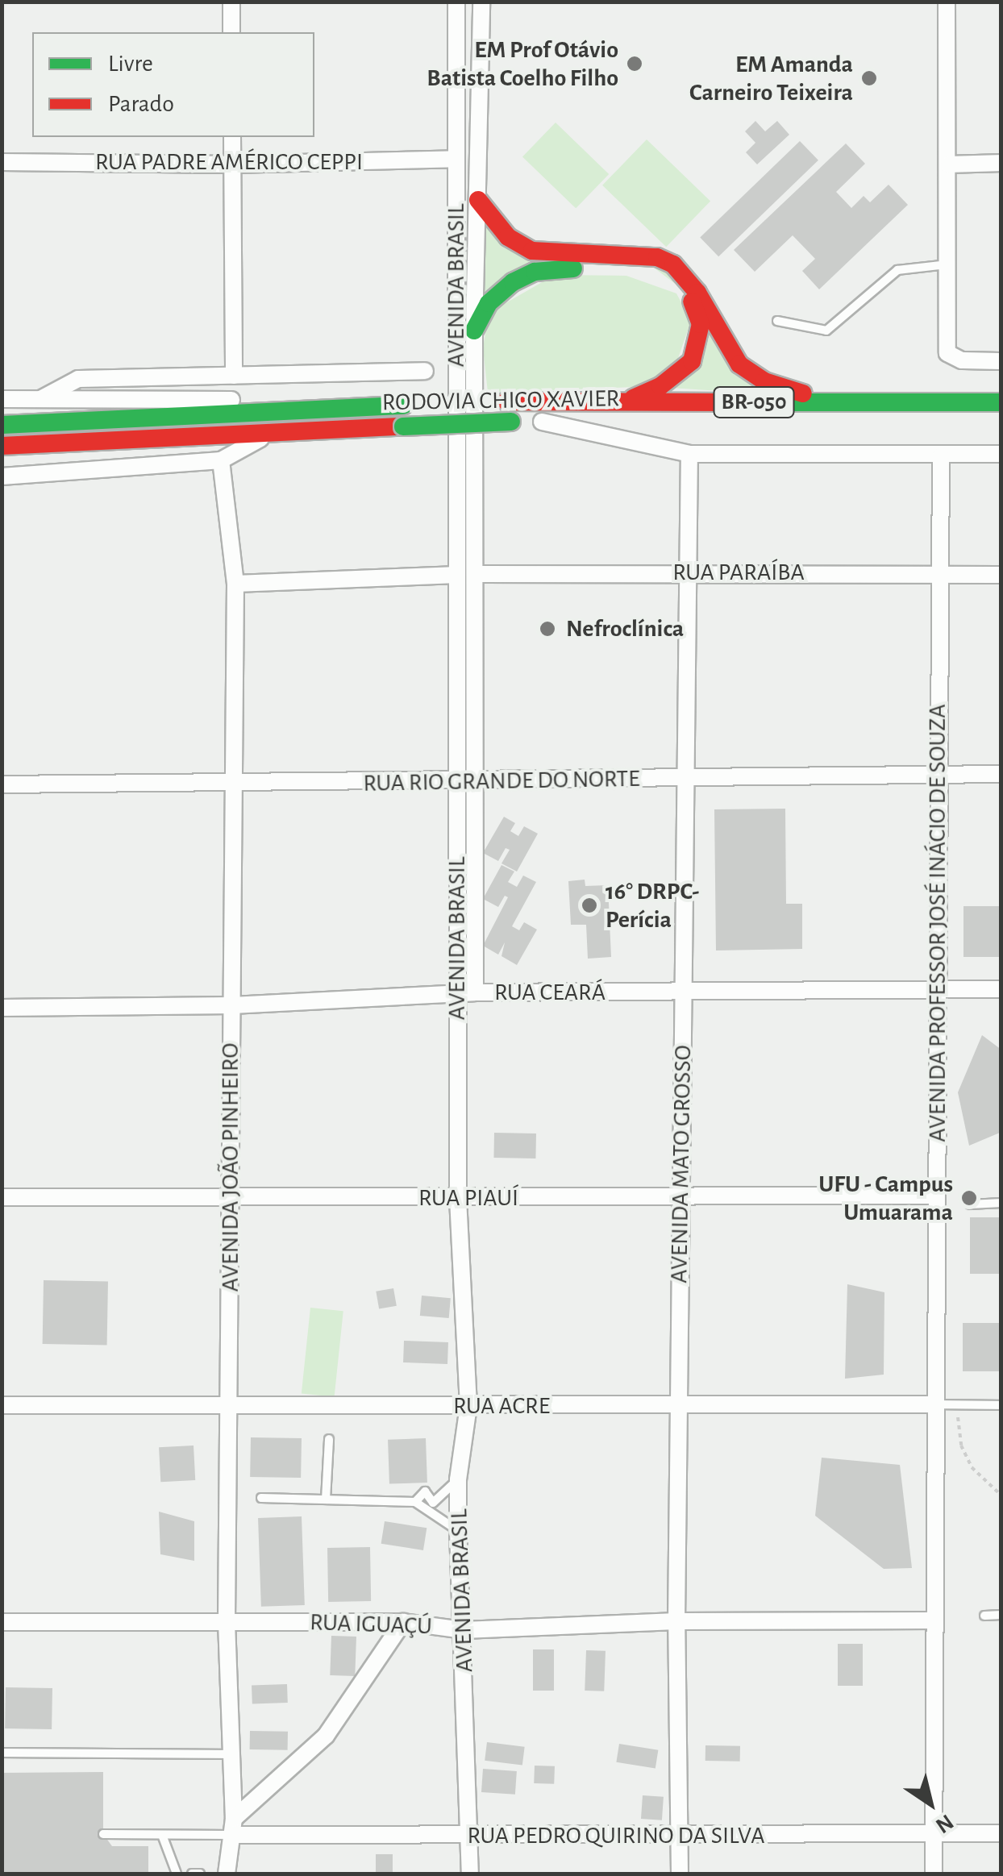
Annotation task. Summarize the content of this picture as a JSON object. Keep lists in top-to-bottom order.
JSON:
{
  "streets": {
    "highway": ["RODOVIA CHICO XAVIER", "BR-050"],
    "street": [
      "RUA PADRE AMÉRICO CEPPI",
      "AVENIDA BRASIL",
      "RUA PARAÍBA",
      "RUA RIO GRANDE DO NORTE",
      "AVENIDA PROFESSOR JOSÉ INÁCIO DE SOUZA",
      "RUA CEARÁ",
      "AVENIDA MATO GROSSO",
      "AVENIDA JOÃO PINHEIRO",
      "RUA PIAUÍ",
      "RUA ACRE",
      "RUA IGUAÇÚ",
      "RUA PEDRO QUIRINO DA SILVA"
    ]
  },
  "crossings": [
    ["RUA PADRE AMÉRICO CEPPI", "AVENIDA BRASIL"],
    ["AVENIDA BRASIL", "RUA PARAÍBA"],
    ["AVENIDA BRASIL", "RUA RIO GRANDE DO NORTE"],
    ["AVENIDA BRASIL", "RUA CEARÁ"],
    ["AVENIDA BRASIL", "RUA PIAUÍ"],
    ["AVENIDA BRASIL", "RUA ACRE"],
    ["AVENIDA BRASIL", "RUA IGUAÇÚ"],
    ["AVENIDA BRASIL", "RUA PEDRO QUIRINO DA SILVA"],
    ["RUA PARAÍBA", "AVENIDA PROFESSOR JOSÉ INÁCIO DE SOUZA"],
    ["RUA PARAÍBA", "AVENIDA MATO GROSSO"],
    ["RUA RIO GRANDE DO NORTE", "AVENIDA PROFESSOR JOSÉ INÁCIO DE SOUZA"],
    ["RUA RIO GRANDE DO NORTE", "AVENIDA MATO GROSSO"],
    ["RUA RIO GRANDE DO NORTE", "AVENIDA JOÃO PINHEIRO"],
    ["AVENIDA PROFESSOR JOSÉ INÁCIO DE SOUZA", "RUA CEARÁ"],
    ["AVENIDA PROFESSOR JOSÉ INÁCIO DE SOUZA", "RUA PIAUÍ"],
    ["AVENIDA PROFESSOR JOSÉ INÁCIO DE SOUZA", "RUA ACRE"],
    ["AVENIDA PROFESSOR JOSÉ INÁCIO DE SOUZA", "RUA IGUAÇÚ"],
    ["AVENIDA PROFESSOR JOSÉ INÁCIO DE SOUZA", "RUA PEDRO QUIRINO DA SILVA"],
    ["RUA CEARÁ", "AVENIDA MATO GROSSO"],
    ["RUA CEARÁ", "AVENIDA JOÃO PINHEIRO"],
    ["AVENIDA MATO GROSSO", "RUA PIAUÍ"],
    ["AVENIDA MATO GROSSO", "RUA ACRE"],
    ["AVENIDA MATO GROSSO", "RUA IGUAÇÚ"],
    ["AVENIDA MATO GROSSO", "RUA PEDRO QUIRINO DA SILVA"],
    ["AVENIDA JOÃO PINHEIRO", "RUA PIAUÍ"],
    ["AVENIDA JOÃO PINHEIRO", "RUA ACRE"],
    ["AVENIDA JOÃO PINHEIRO", "RUA IGUAÇÚ"],
    ["AVENIDA JOÃO PINHEIRO", "RUA PEDRO QUIRINO DA SILVA"]
  ],
  "places": [
    "EM Prof Otávio Batista Coelho Filho",
    "EM Amanda Carneiro Teixeira",
    "Nefroclínica",
    "16° DRPC- Perícia",
    "UFU - Campus Umuarama"
  ],
  "legend": ["Livre", "Parado"],
  "north": "bottom right"
}
